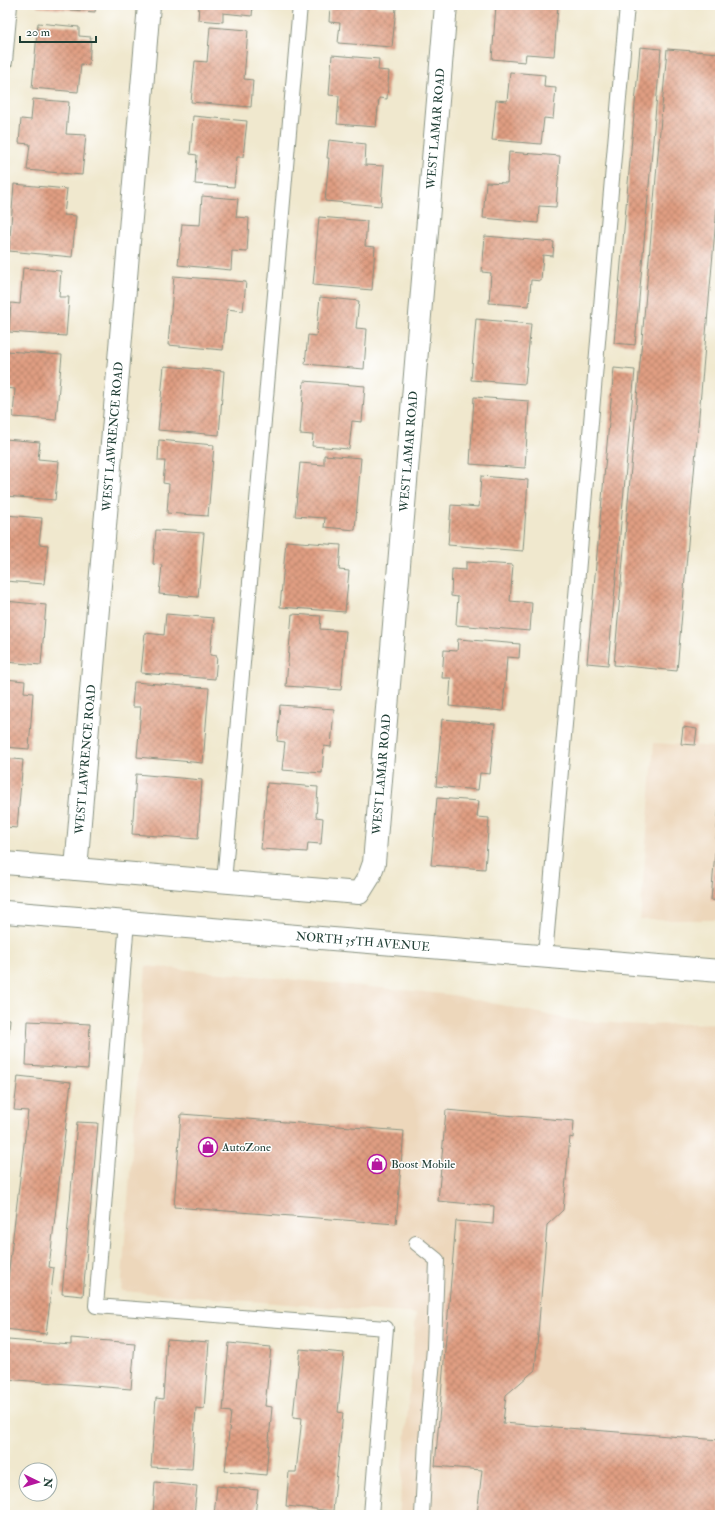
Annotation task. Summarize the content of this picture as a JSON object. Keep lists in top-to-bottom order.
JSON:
{
  "streets": {
    "street": ["WEST LAMAR ROAD", "WEST LAWRENCE ROAD", "NORTH 35TH AVENUE"]
  },
  "places": {
    "shop": ["AutoZone", "Boost Mobile"]
  },
  "scale_bar": "20 m",
  "north": "right"
}
